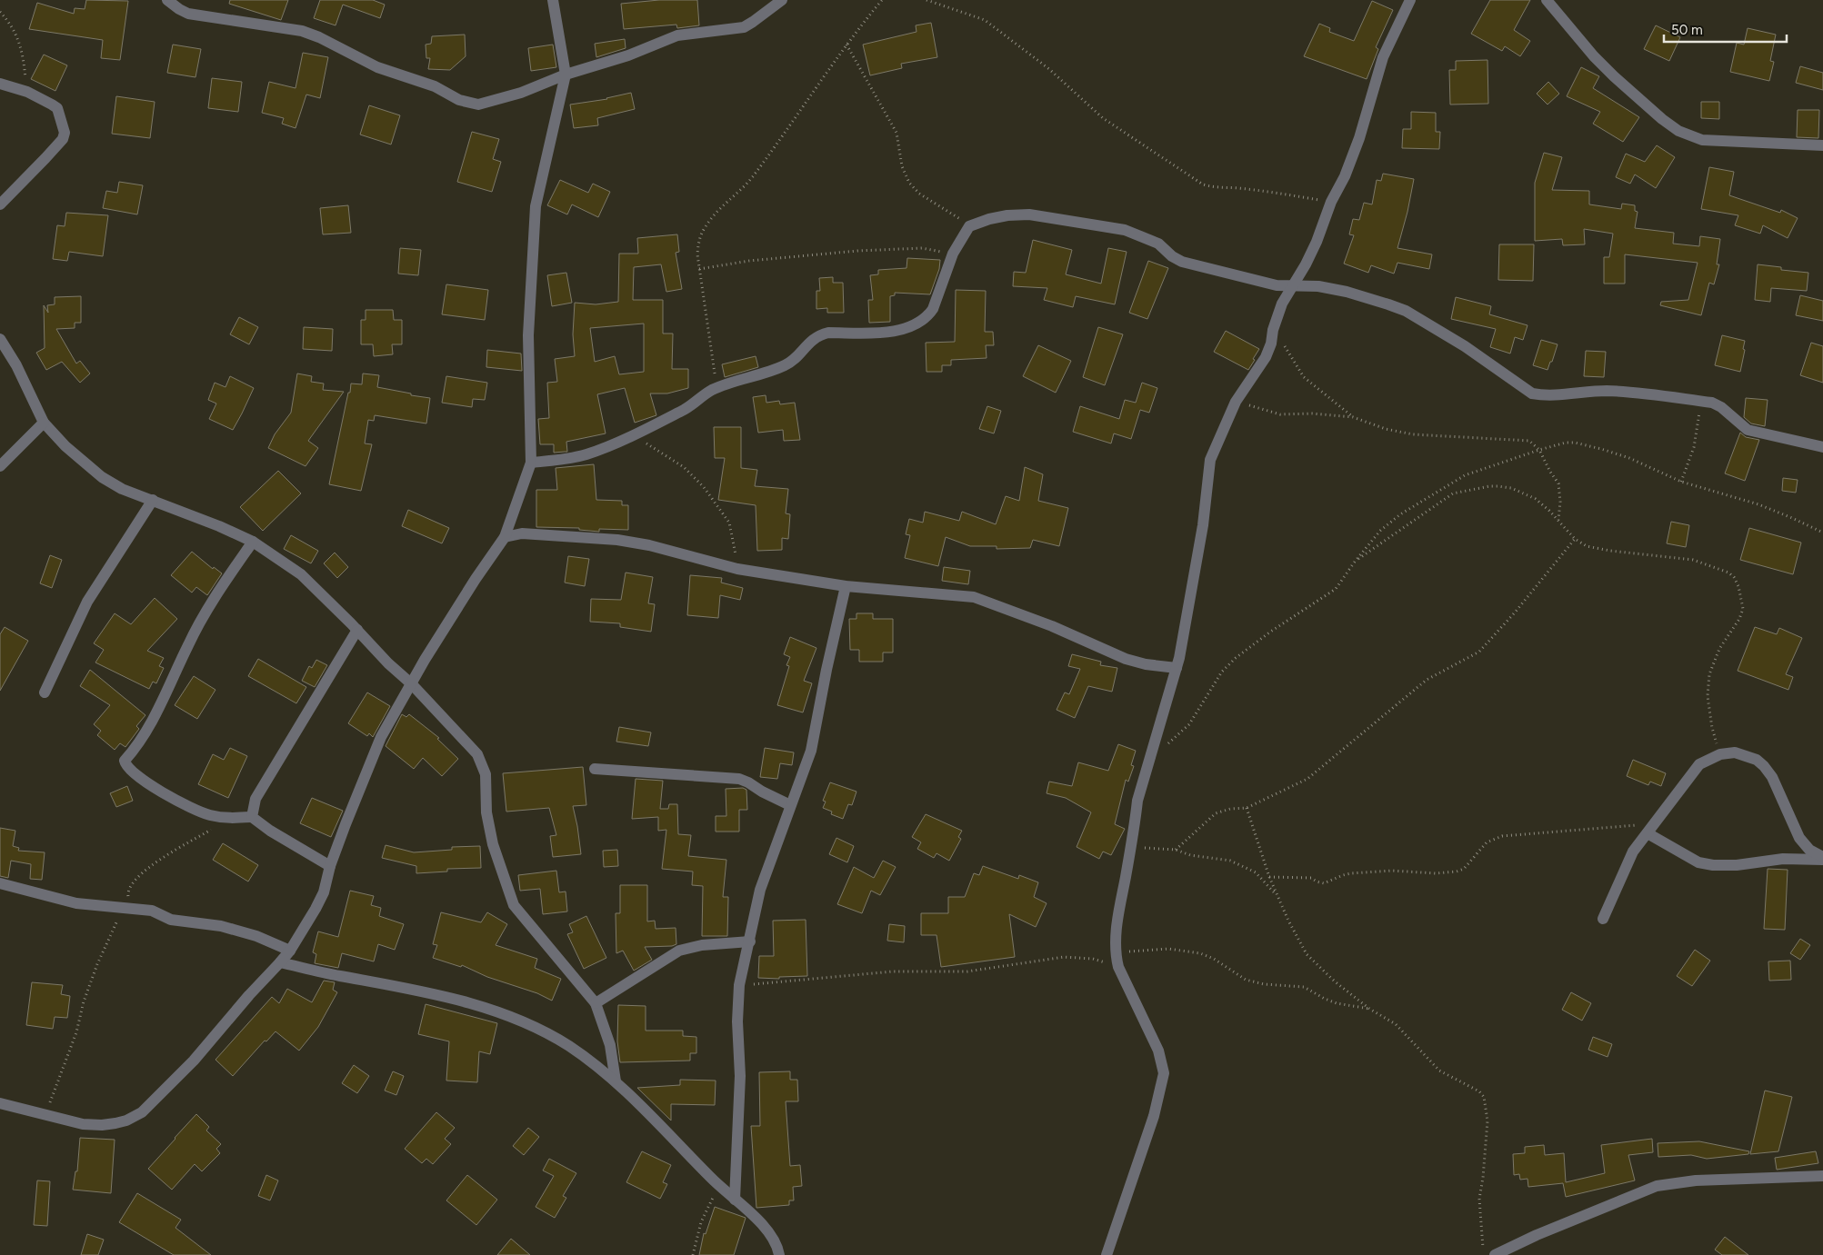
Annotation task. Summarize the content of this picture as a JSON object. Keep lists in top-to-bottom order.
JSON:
{
  "scale_bar": "50 m"
}
